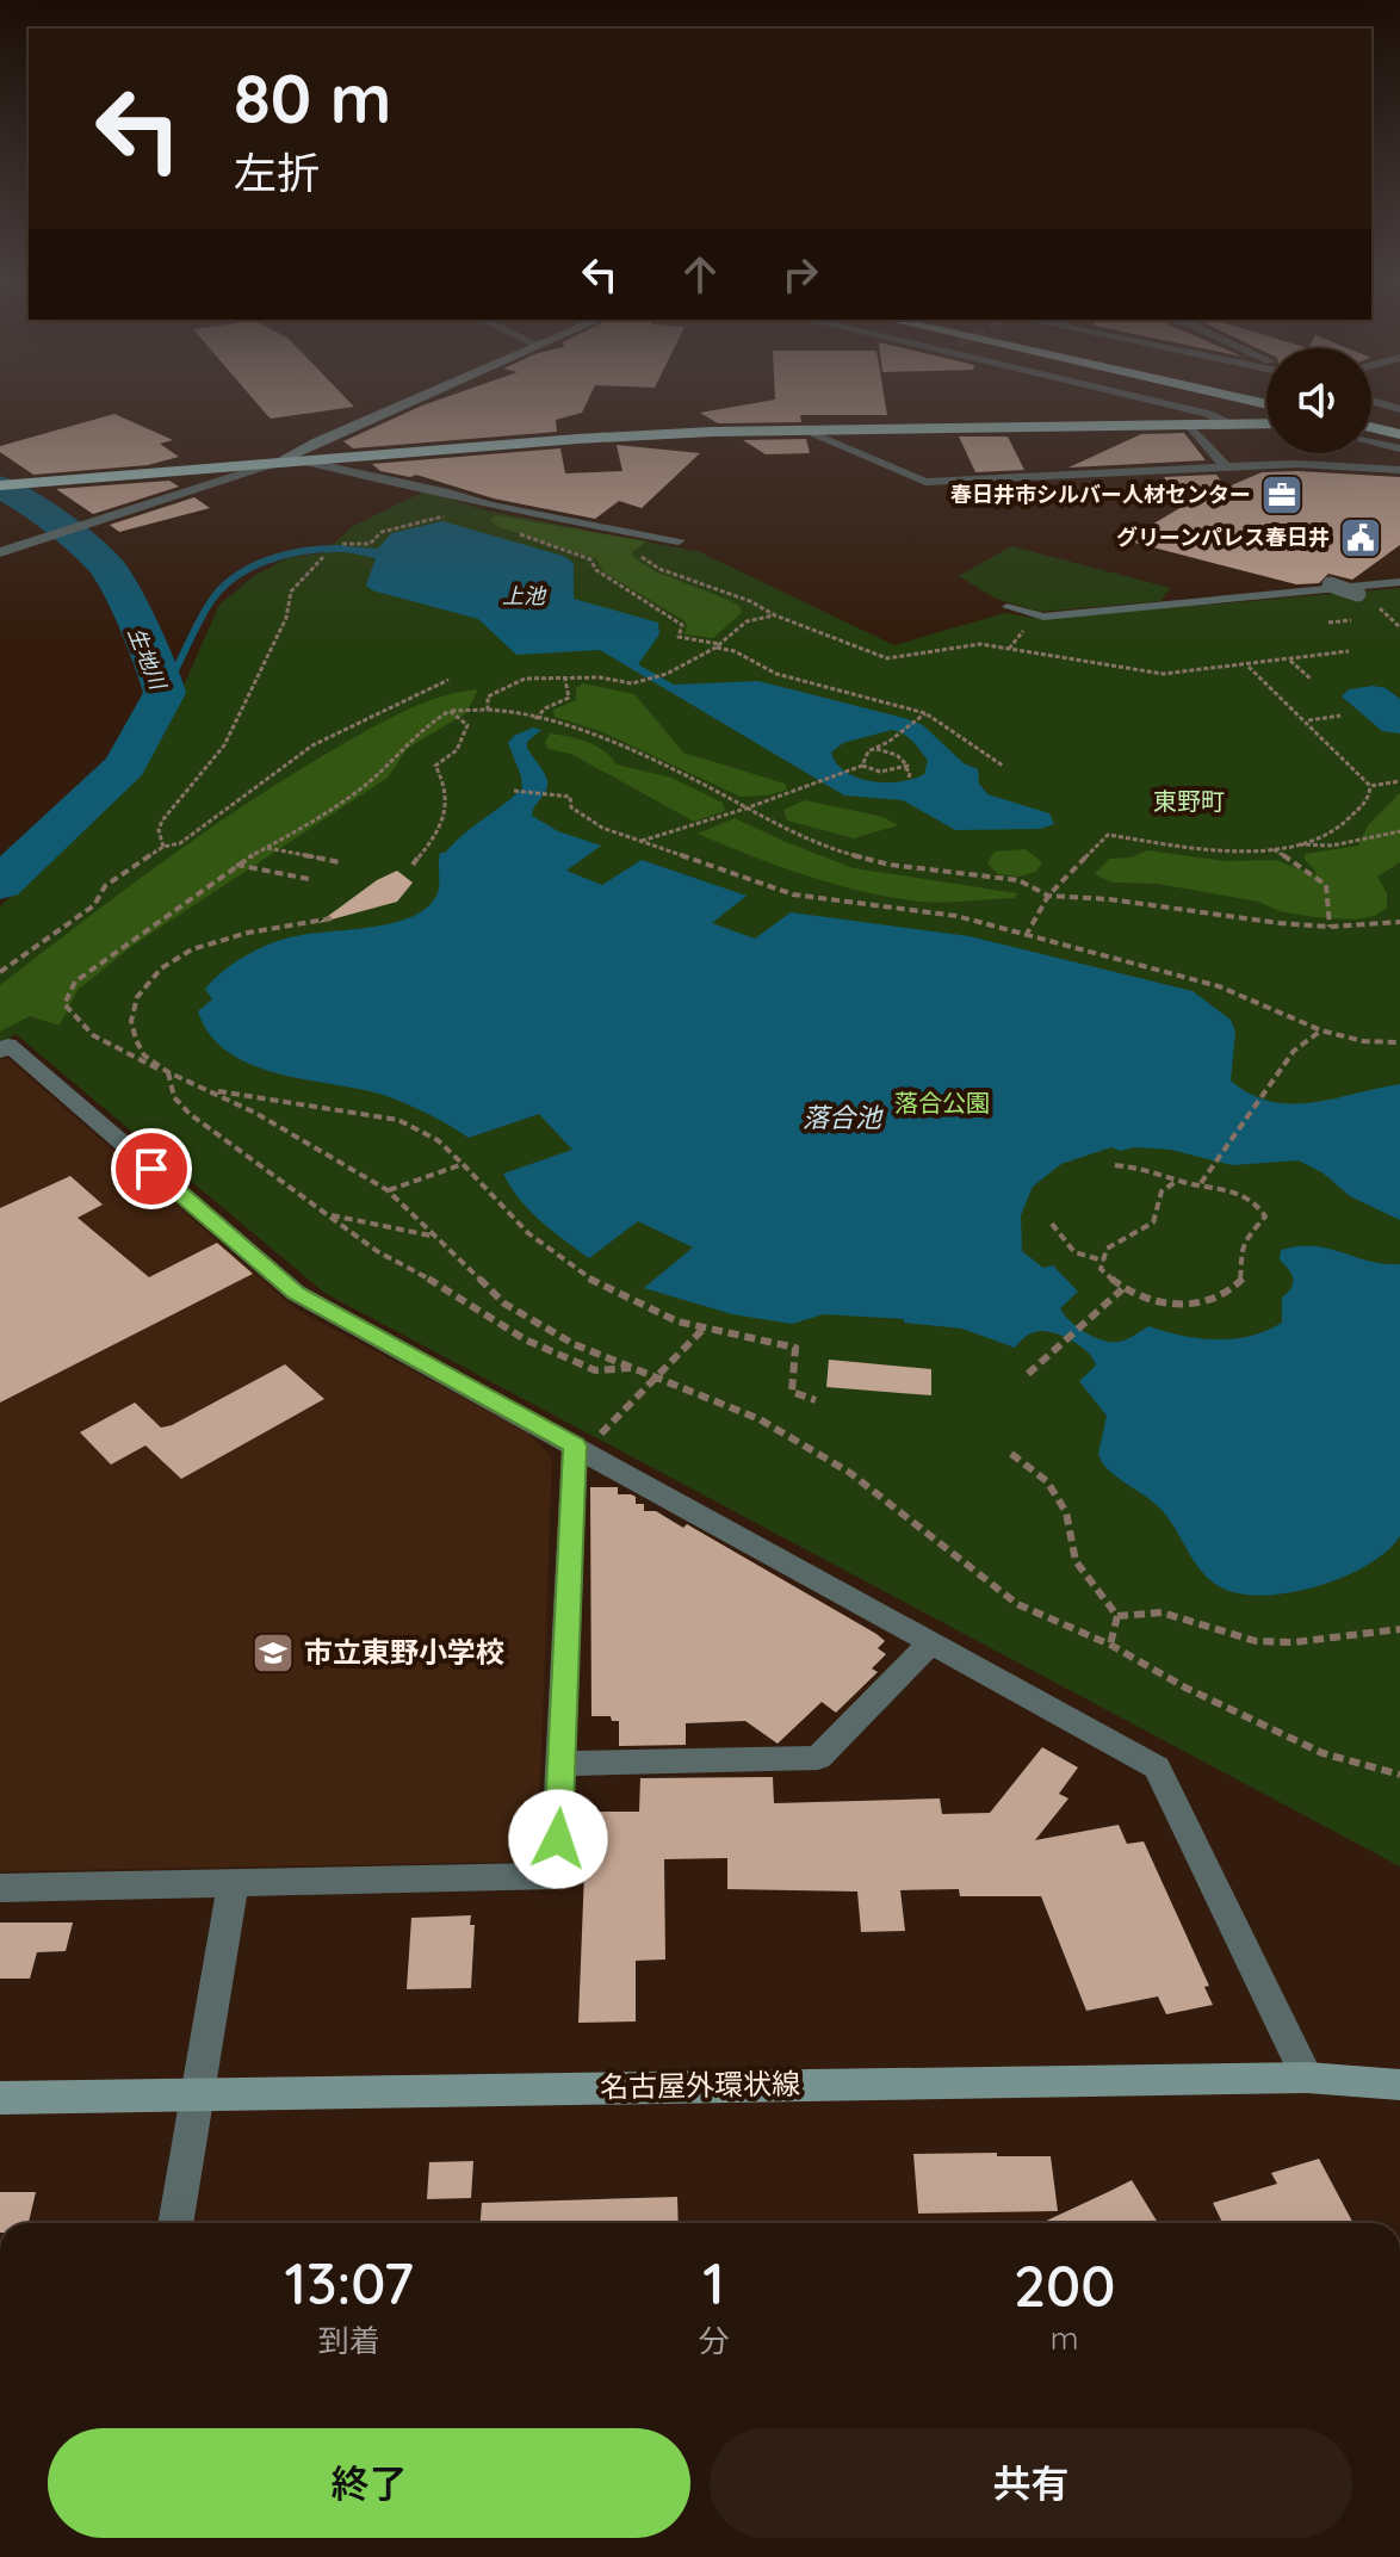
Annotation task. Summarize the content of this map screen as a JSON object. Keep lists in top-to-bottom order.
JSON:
{
  "streets": {
    "street": ["名古屋外環状線"]
  },
  "districts": ["東野町"],
  "water": ["上池", "生地川", "落合池"],
  "parks": ["落合公園"],
  "places": {
    "office": ["春日井市シルバー人材センター"],
    "public building": ["グリーンパレス春日井"],
    "school or university": ["市立東野小学校"]
  },
  "page": {
    "turn": ["80 m", "左折"],
    "eta": [
      "13:07",
      "到着",
      "1",
      "分",
      "200",
      "m"
    ],
    "buttons": ["終了", "共有"]
  }
}
